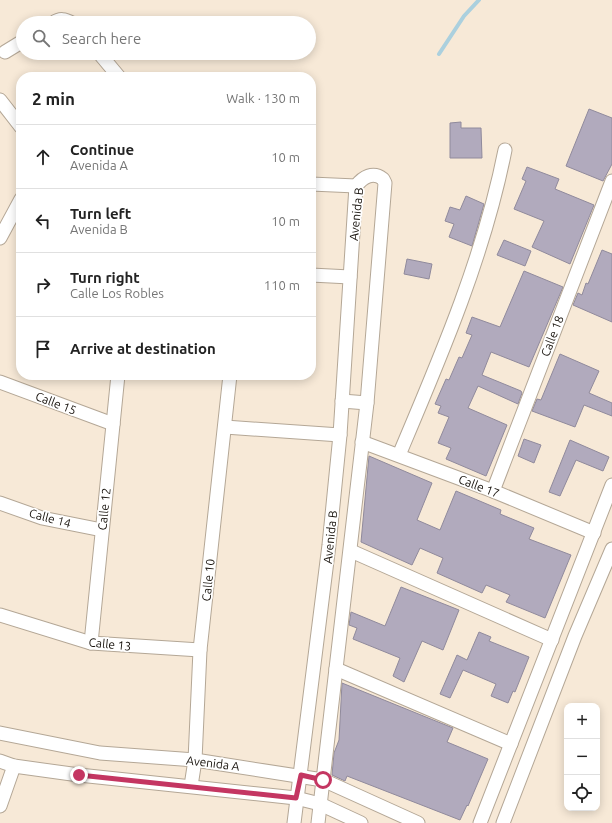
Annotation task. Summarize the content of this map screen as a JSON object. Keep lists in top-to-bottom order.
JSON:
{
  "streets": {
    "street": [
      "Avenida B",
      "Calle 18",
      "Calle 15",
      "Calle 17",
      "Calle 12",
      "Calle 14",
      "Calle 10",
      "Calle 13",
      "Avenida A"
    ]
  },
  "crossings": [
    ["Avenida B", "Calle 17"],
    ["Avenida B", "Avenida A"],
    ["Calle 18", "Calle 17"],
    ["Calle 15", "Calle 12"],
    ["Calle 12", "Calle 14"],
    ["Calle 12", "Calle 13"],
    ["Calle 10", "Calle 13"],
    ["Calle 10", "Avenida A"]
  ],
  "page": {
    "search": "Search here",
    "heading": ["2 min", "Walk · 130 m"],
    "list": [
      ["Continue", "Avenida A", "10 m"],
      ["Turn left", "Avenida B", "10 m"],
      ["Turn right", "Calle Los Robles", "110 m"],
      "Arrive at destination"
    ],
    "map_buttons": ["+", "−"]
  }
}
